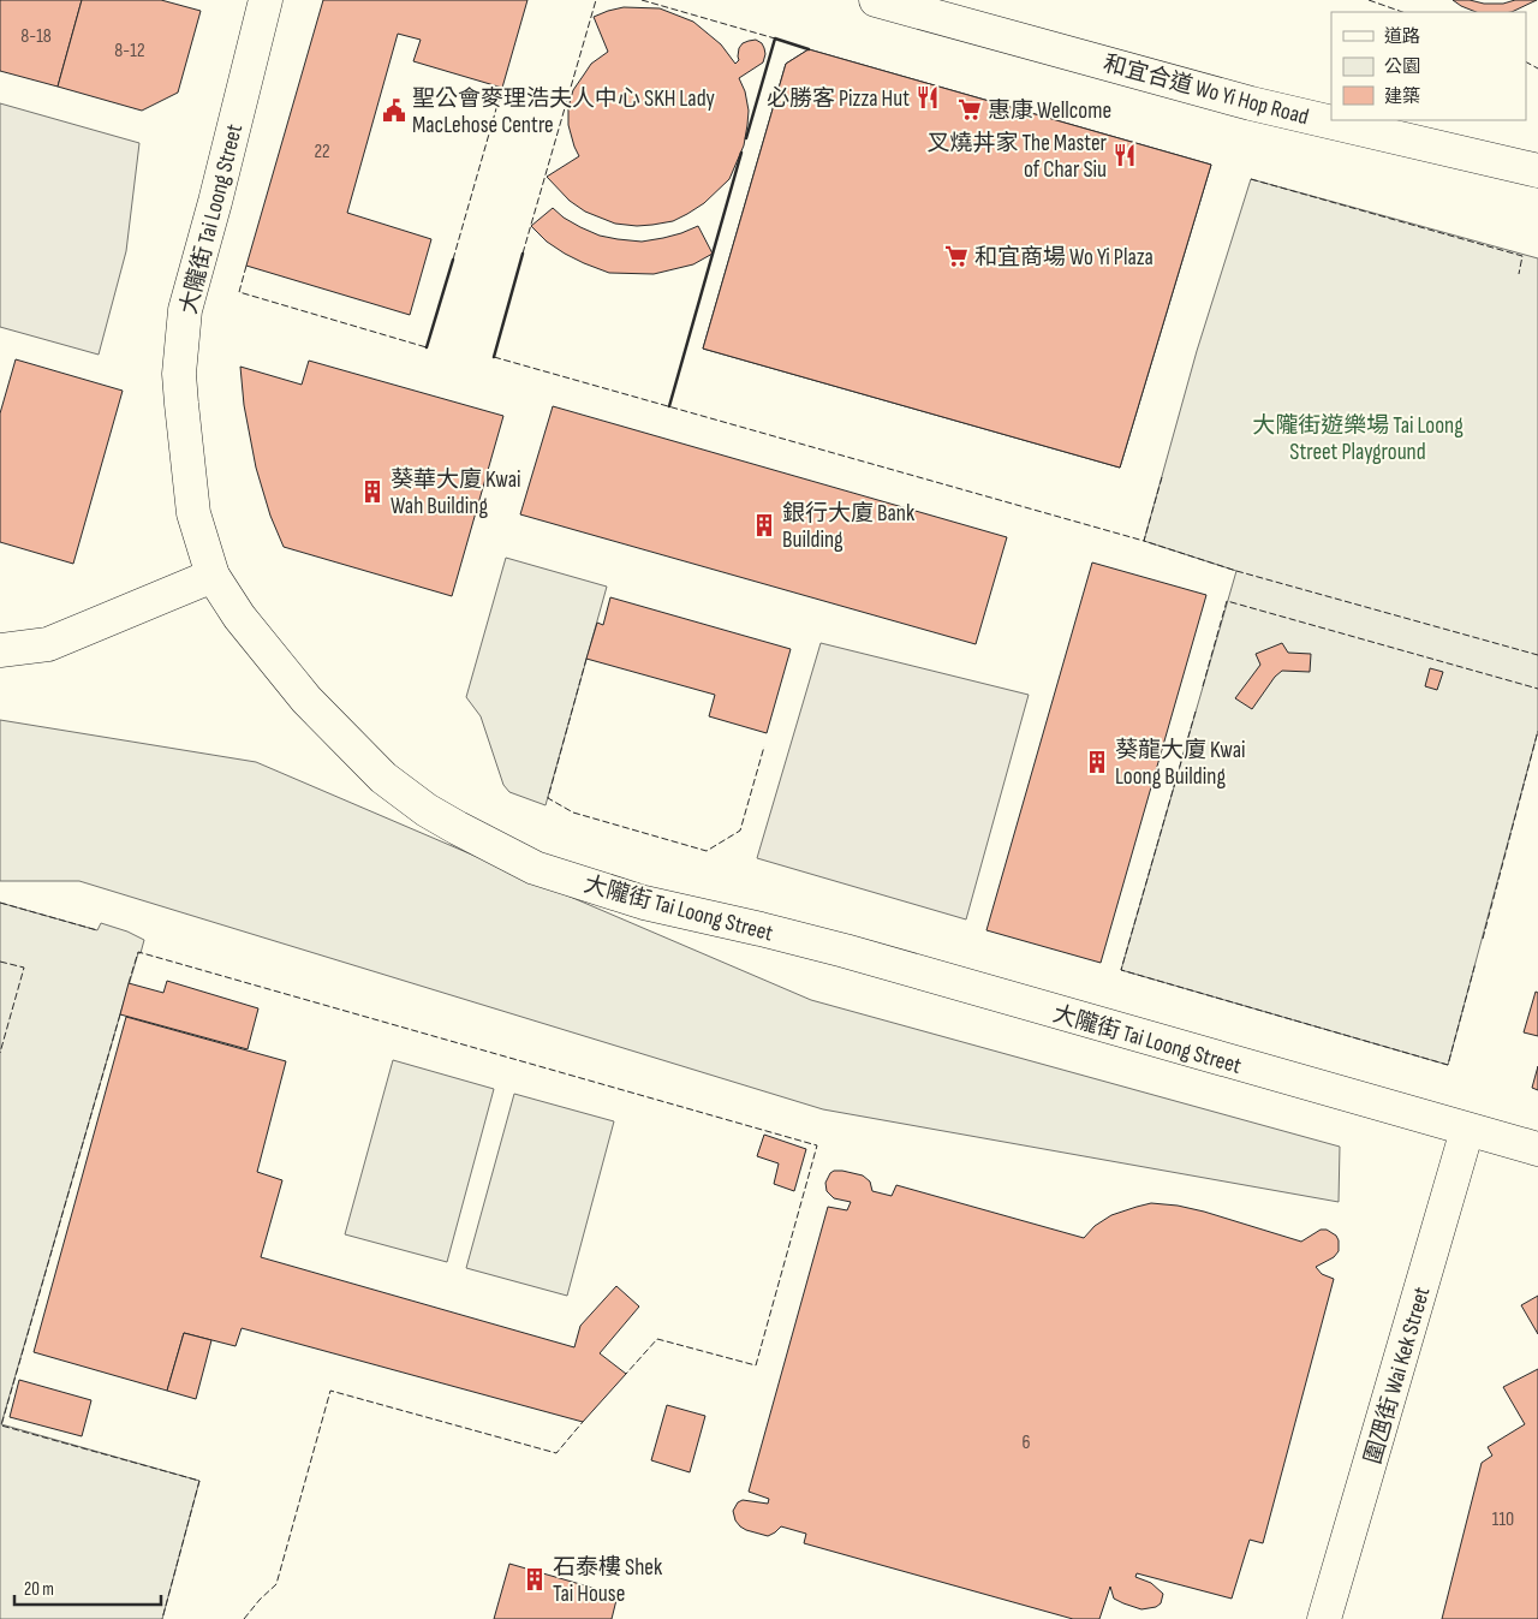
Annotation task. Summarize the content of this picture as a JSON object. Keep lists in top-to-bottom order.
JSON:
{
  "streets": {
    "street": ["和宜合道 Wo Yi Hop Road", "大隴街 Tai Loong Street", "圍乪街 Wai Kek Street"]
  },
  "crossings": [
    ["大隴街 Tai Loong Street", "圍乪街 Wai Kek Street"]
  ],
  "parks": ["大隴街遊樂場 Tai Loong Street Playground"],
  "places": {
    "restaurant": ["必勝客 Pizza Hut", "叉燒丼家 The Master of Char Siu"],
    "supermarket": ["惠康 Wellcome", "和宜商場 Wo Yi Plaza"],
    "public building": ["聖公會麥理浩夫人中心 SKH Lady MacLehose Centre"],
    "building": [
      "葵華大廈 Kwai Wah Building",
      "銀行大廈 Bank Building",
      "葵龍大廈 Kwai Loong Building",
      "石泰樓 Shek Tai House"
    ]
  },
  "house_numbers": [
    "8-18",
    "8-12",
    "22",
    "6",
    "110"
  ],
  "legend": ["道路", "公園", "建築"],
  "scale_bar": "20 m"
}
